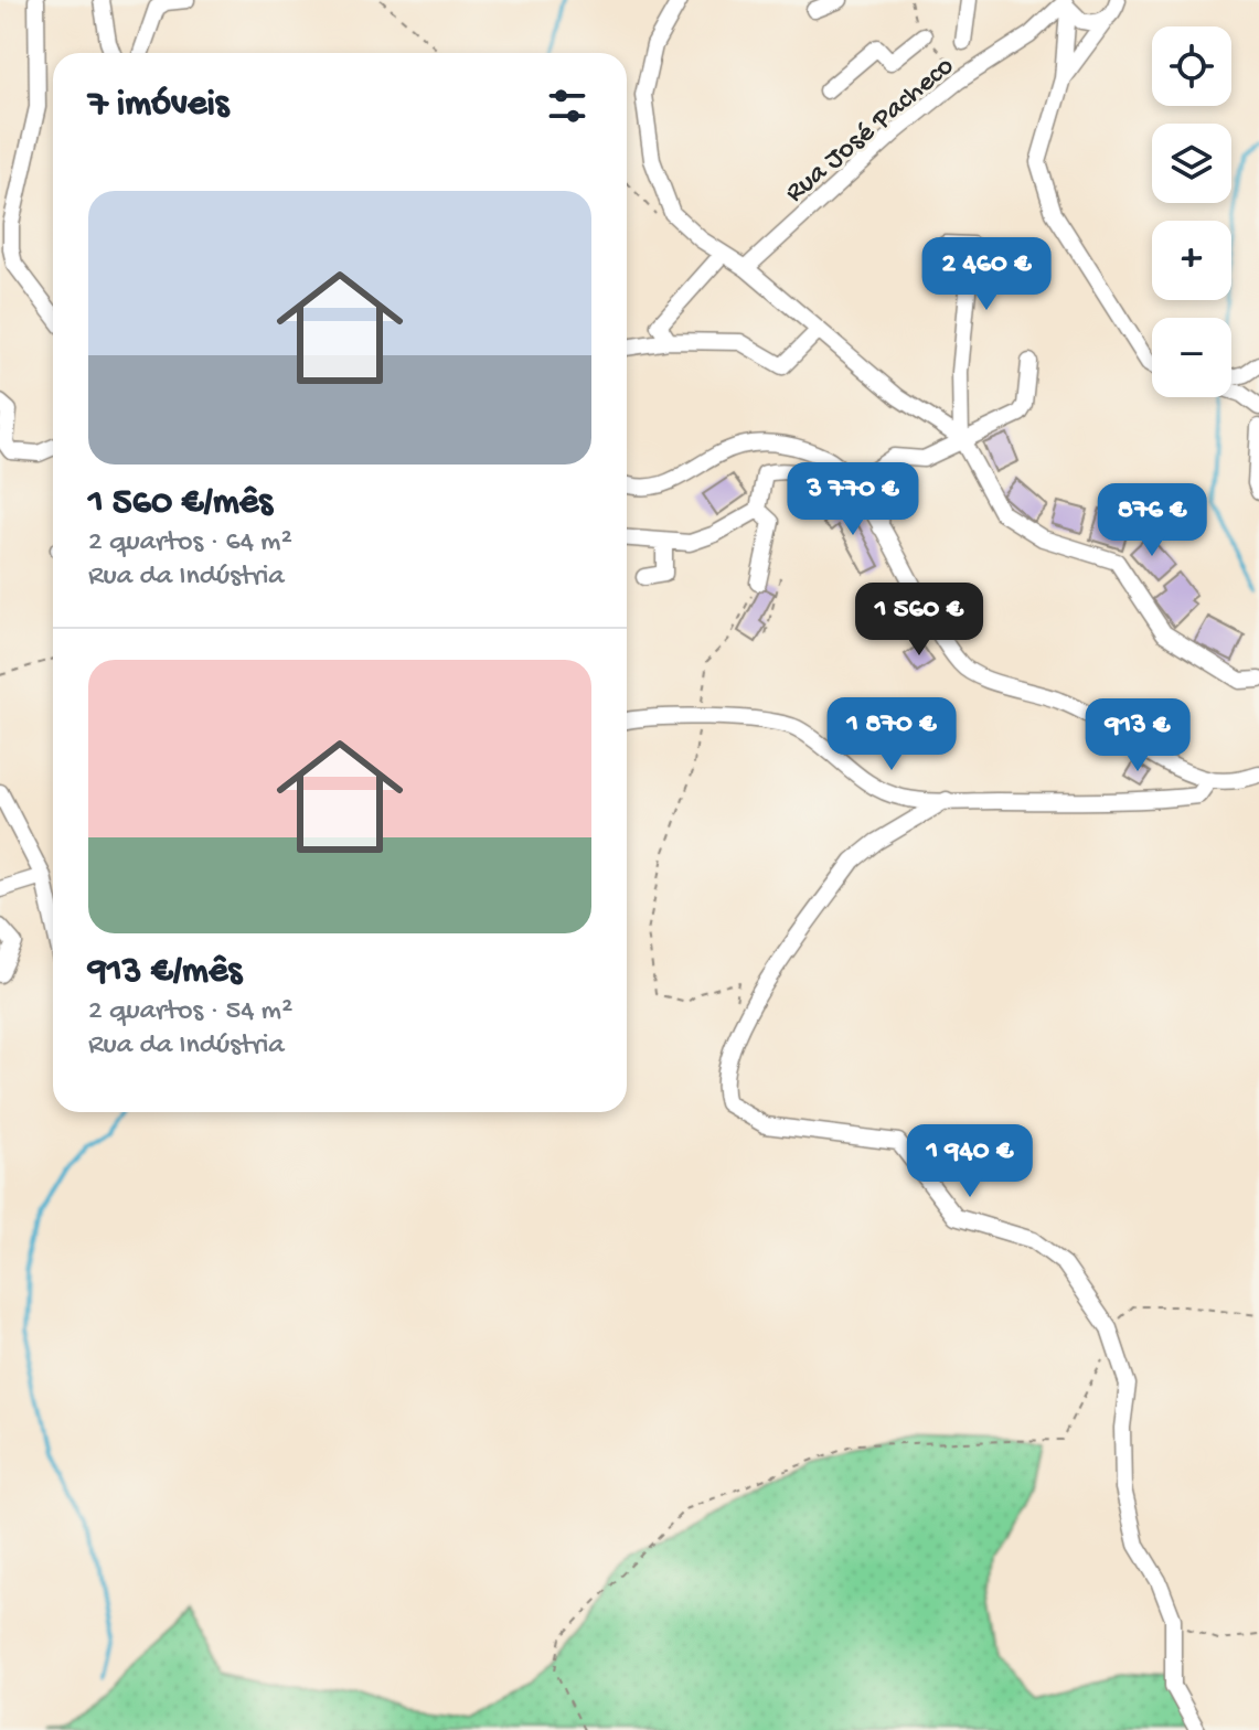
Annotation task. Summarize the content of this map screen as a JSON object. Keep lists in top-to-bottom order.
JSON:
{
  "streets": {
    "street": ["Rua José Pacheco"]
  },
  "page": {
    "map_buttons": ["+", "−"],
    "heading": "7 imóveis",
    "list": [
      {
        "name": "1 560 €/mês",
        "note": "2 quartos · 64 m² · Rua da Indústria"
      },
      {
        "name": "913 €/mês",
        "note": "2 quartos · 54 m² · Rua da Indústria"
      }
    ],
    "price": [
      "2 460 €",
      "3 770 €",
      "876 €",
      "1 560 €",
      "1 870 €",
      "913 €",
      "1 940 €"
    ]
  }
}
